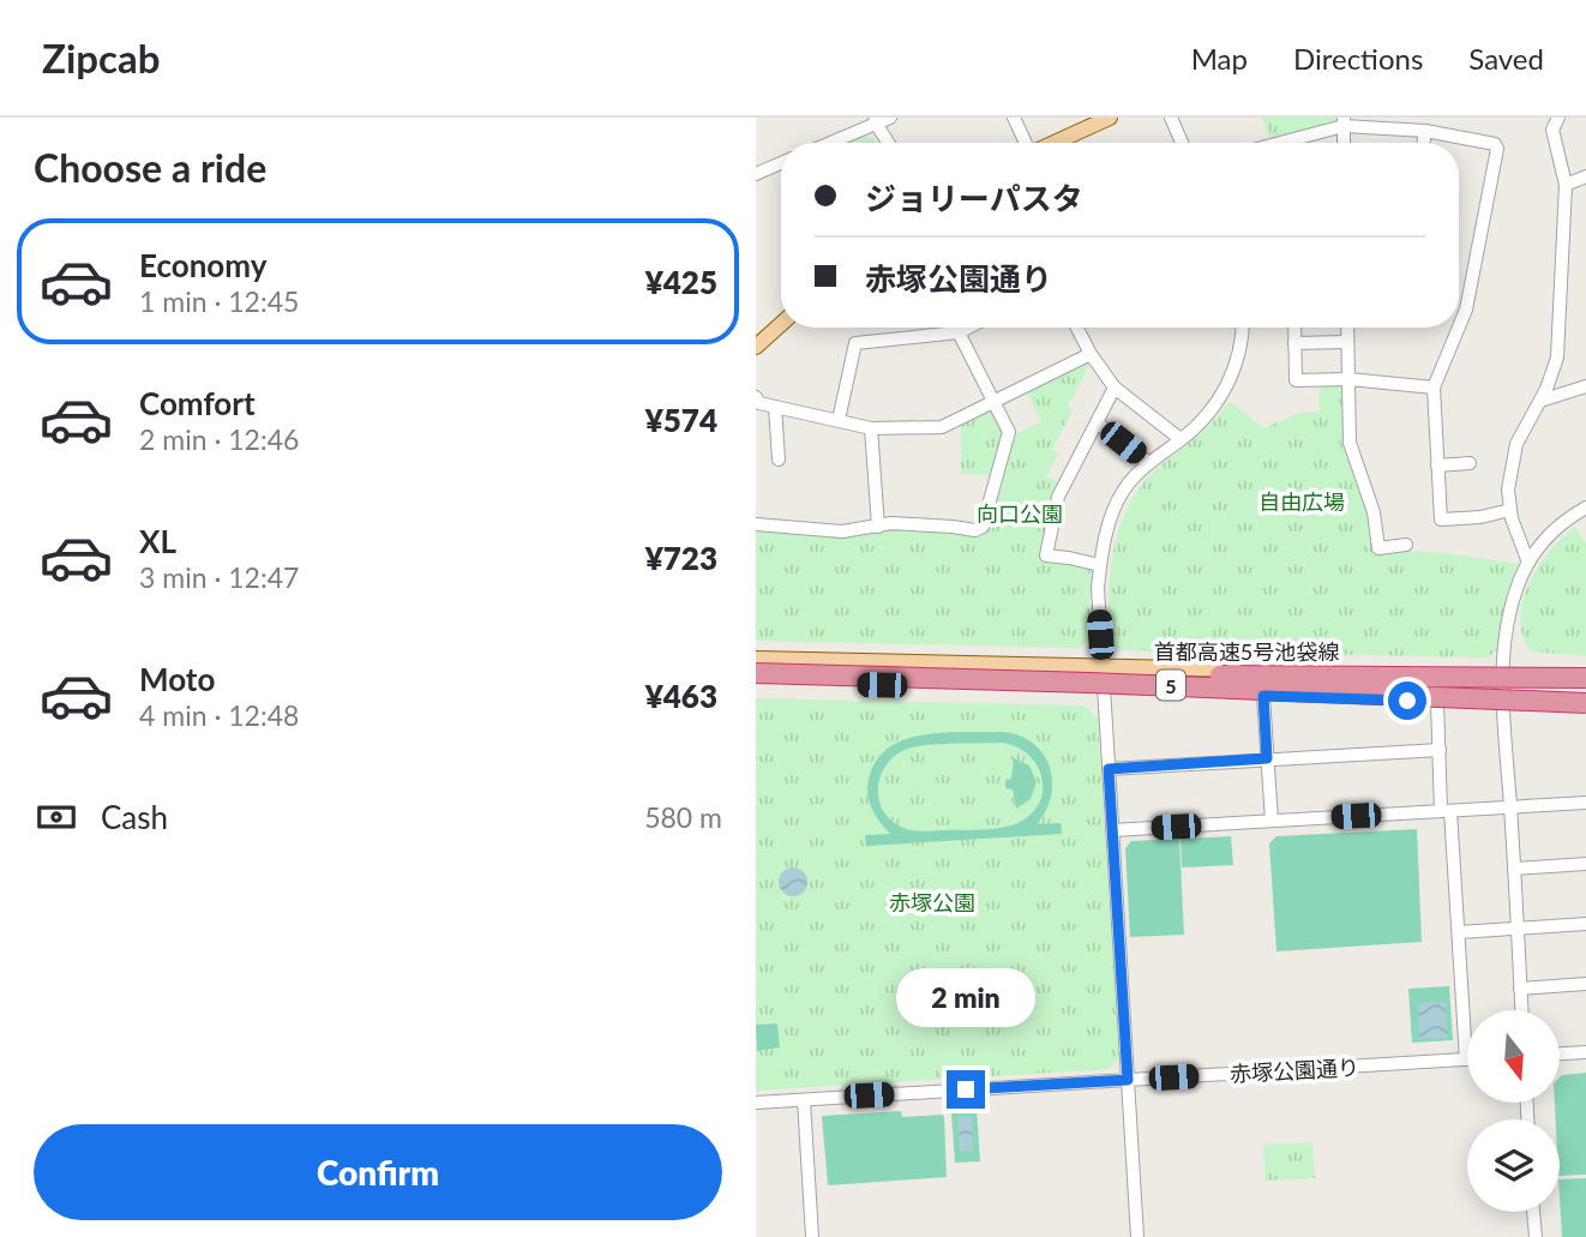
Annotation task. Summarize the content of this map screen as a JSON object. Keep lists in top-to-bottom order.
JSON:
{
  "streets": {
    "highway": ["首都高速5号池袋線", "5"],
    "street": ["赤塚公園通り"]
  },
  "parks": ["自由広場", "向口公園", "赤塚公園"],
  "north": "bottom",
  "page": {
    "header": "Zipcab",
    "nav": ["Map", "Directions", "Saved"],
    "heading": "Choose a ride",
    "banner": ["ジョリーパスタ", "赤塚公園通り"],
    "list": [
      {
        "name": "Economy",
        "note": "1 min · 12:45",
        "value": "¥425"
      },
      {
        "name": "Comfort",
        "note": "2 min · 12:46",
        "value": "¥574"
      },
      {
        "name": "XL",
        "note": "3 min · 12:47",
        "value": "¥723"
      },
      {
        "name": "Moto",
        "note": "4 min · 12:48",
        "value": "¥463"
      }
    ],
    "pay": ["Cash", "580 m"],
    "bubble": "2 min",
    "buttons": "Confirm"
  }
}
